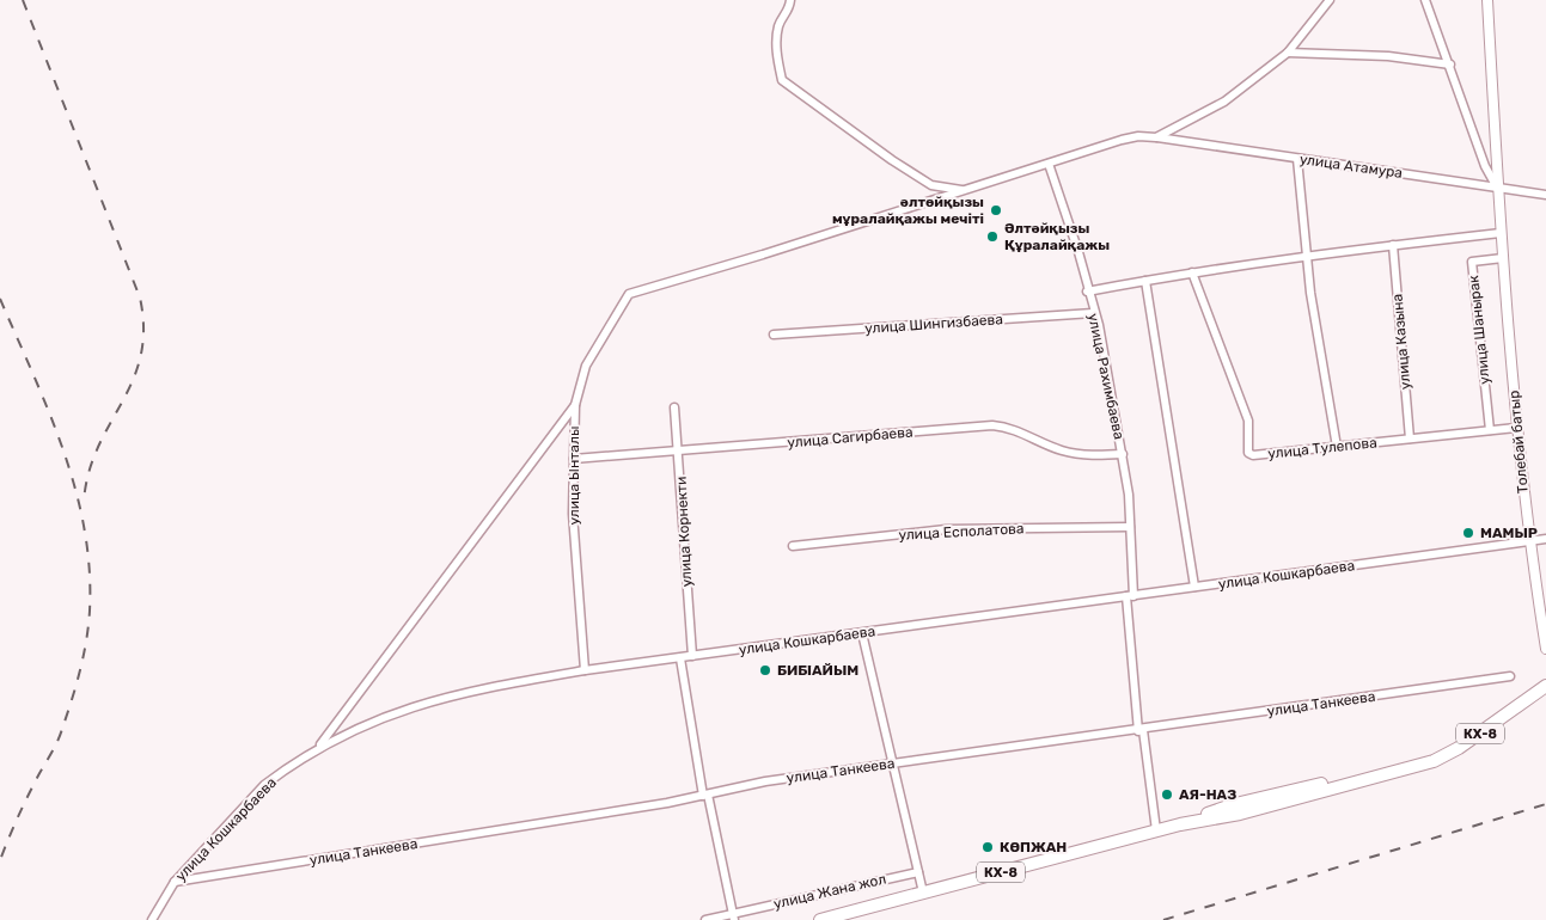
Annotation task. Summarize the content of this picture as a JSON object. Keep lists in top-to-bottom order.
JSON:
{
  "streets": {
    "main road": ["КХ-8"],
    "street": [
      "улица Атамура",
      "улица Шингизбаева",
      "улица Шанырак",
      "улица Казына",
      "улица Рахимбаева",
      "улица Сагирбаева",
      "Толебай батыр",
      "улица Тулепова",
      "улица Ынталы",
      "улица Корнекти",
      "улица Есполатова",
      "улица Кошкарбаева",
      "улица Танкеева",
      "улица Жана жол"
    ]
  },
  "crossings": [
    ["улица Атамура", "Толебай батыр"],
    ["улица Шингизбаева", "улица Рахимбаева"],
    ["улица Шанырак", "Толебай батыр"],
    ["улица Шанырак", "улица Тулепова"],
    ["улица Казына", "улица Тулепова"],
    ["улица Рахимбаева", "улица Сагирбаева"],
    ["улица Рахимбаева", "улица Есполатова"],
    ["улица Рахимбаева", "улица Кошкарбаева"],
    ["улица Рахимбаева", "улица Танкеева"],
    ["улица Рахимбаева", "КХ-8"],
    ["улица Сагирбаева", "улица Ынталы"],
    ["улица Сагирбаева", "улица Корнекти"],
    ["Толебай батыр", "улица Тулепова"],
    ["Толебай батыр", "улица Кошкарбаева"],
    ["улица Ынталы", "улица Кошкарбаева"],
    ["улица Корнекти", "улица Кошкарбаева"],
    ["улица Кошкарбаева", "улица Танкеева"]
  ],
  "places": [
    "әлтөйқызы мұралайқажы мечіті",
    "Әлтәйқызы Құралайқажы",
    "МАМЫР",
    "БИБІАЙЫМ",
    "АЯ-НАЗ",
    "КӨПЖАН"
  ]
}
